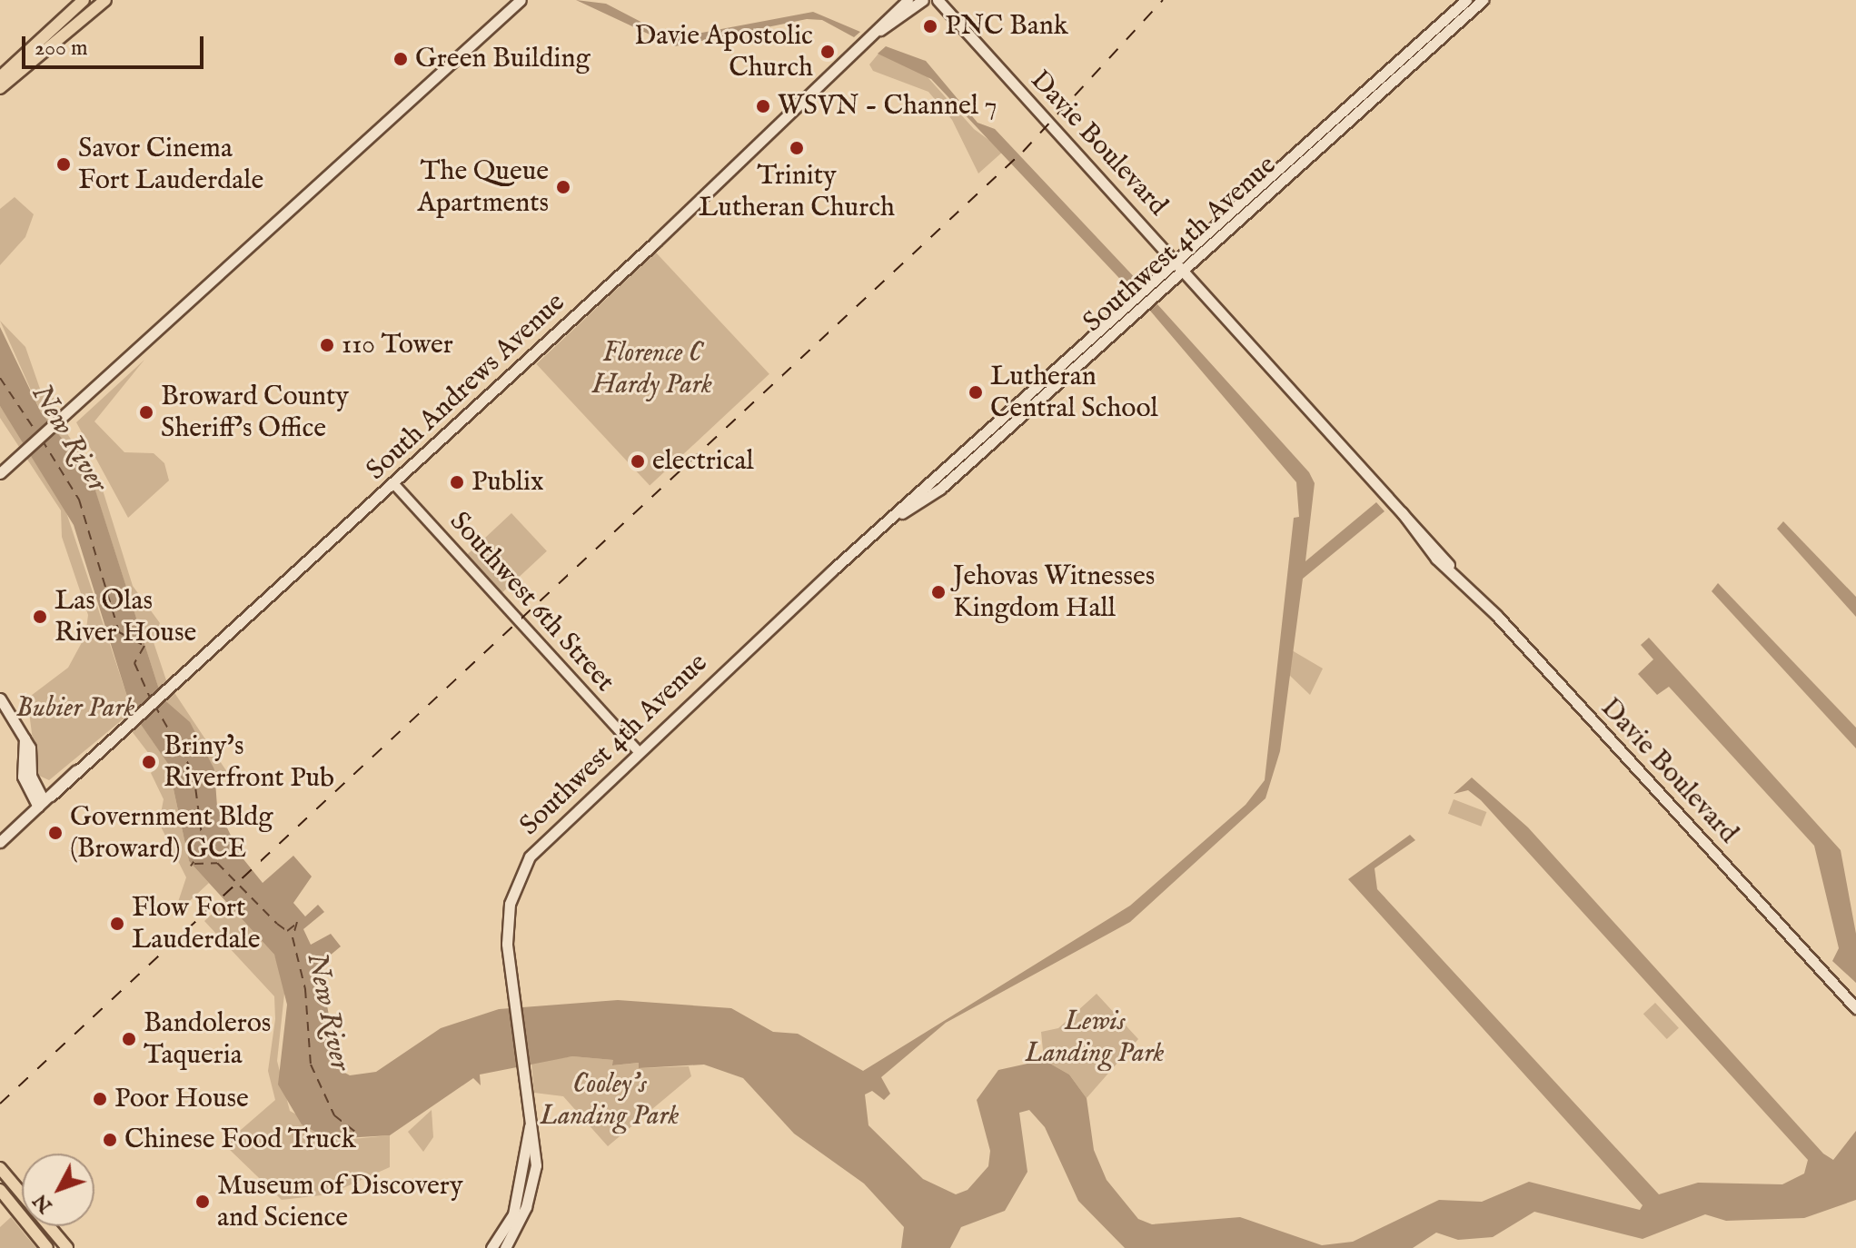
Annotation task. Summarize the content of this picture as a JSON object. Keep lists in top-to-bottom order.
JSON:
{
  "streets": {
    "main road": ["Davie Boulevard", "Southwest 4th Avenue", "South Andrews Avenue"],
    "street": ["Southwest 6th Street"]
  },
  "crossings": [
    ["Davie Boulevard", "Southwest 4th Avenue"],
    ["Southwest 4th Avenue", "Southwest 6th Street"],
    ["South Andrews Avenue", "Southwest 6th Street"]
  ],
  "water": ["New River"],
  "parks": [
    "Florence C Hardy Park",
    "Bubier Park",
    "Lewis Landing Park",
    "Cooley's Landing Park"
  ],
  "places": [
    "PNC Bank",
    "Davie Apostolic Church",
    "Green Building",
    "WSVN - Channel 7",
    "Trinity Lutheran Church",
    "Savor Cinema Fort Lauderdale",
    "The Queue Apartments",
    "110 Tower",
    "Lutheran Central School",
    "Broward County Sheriff's Office",
    "electrical",
    "Publix",
    "Jehovas Witnesses Kingdom Hall",
    "Las Olas River House",
    "Briny’s Riverfront Pub",
    "Government Bldg (Broward) GCE",
    "Flow Fort Lauderdale",
    "Bandoleros Taqueria",
    "Poor House",
    "Chinese Food Truck",
    "Museum of Discovery and Science"
  ],
  "scale_bar": "200 m",
  "north": "bottom left"
}
